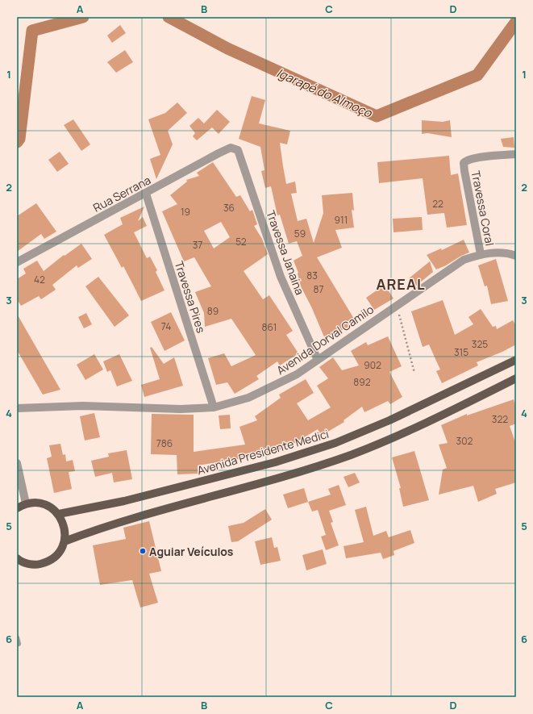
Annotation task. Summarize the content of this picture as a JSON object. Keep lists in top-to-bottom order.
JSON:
{
  "streets": {
    "main road": ["Avenida Presidente Medici"],
    "street": [
      "Rua Serrana",
      "Travessa Coral",
      "Travessa Janaína",
      "Travessa Pires",
      "Avenida Dorval Camilo"
    ]
  },
  "crossings": [
    ["Rua Serrana", "Travessa Janaína"],
    ["Rua Serrana", "Travessa Pires"],
    ["Travessa Coral", "Avenida Dorval Camilo"],
    ["Travessa Janaína", "Avenida Dorval Camilo"],
    ["Travessa Pires", "Avenida Dorval Camilo"]
  ],
  "districts": ["AREAL"],
  "water": ["Igarapé do Almoço"],
  "places": ["Aguiar Veículos"],
  "house_numbers": [
    "22",
    "36",
    "19",
    "911",
    "59",
    "52",
    "37",
    "83",
    "42",
    "87",
    "89",
    "74",
    "861",
    "325",
    "315",
    "902",
    "892",
    "322",
    "302",
    "786"
  ],
  "grid": {
    "columns": [
      "A",
      "B",
      "C",
      "D"
    ],
    "rows": [
      "1",
      "2",
      "3",
      "4",
      "5",
      "6"
    ]
  }
}
